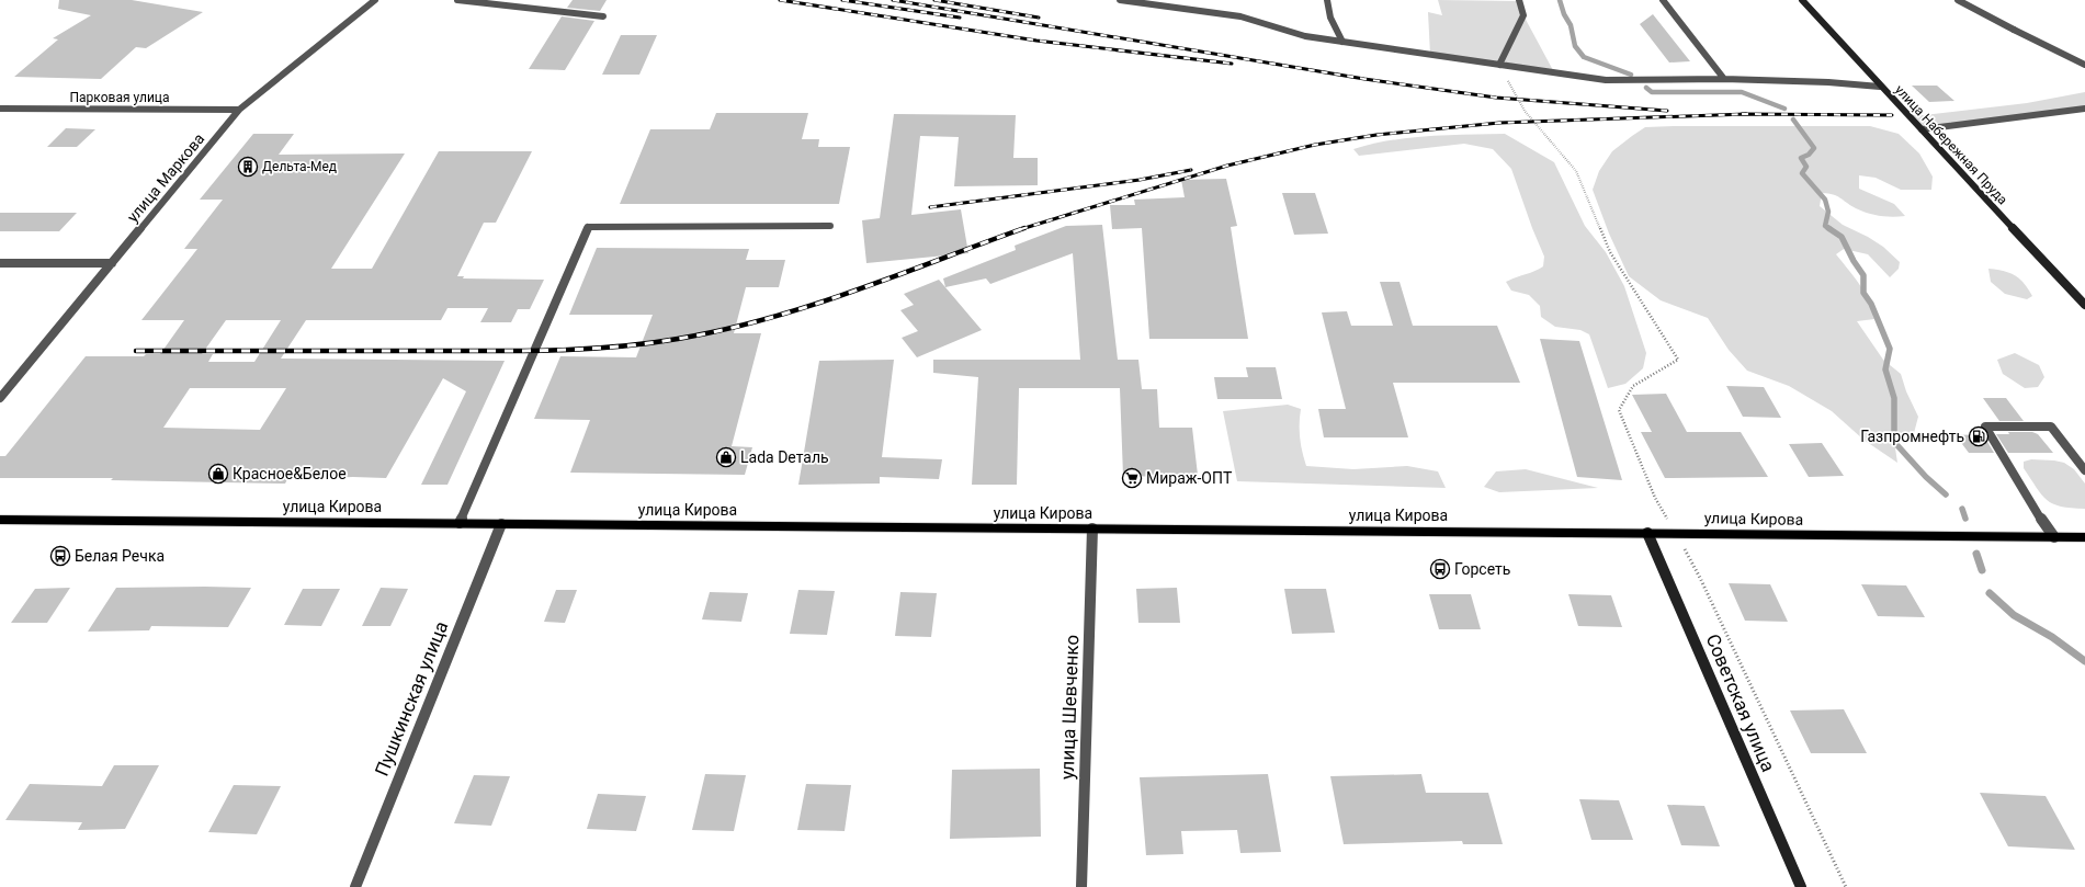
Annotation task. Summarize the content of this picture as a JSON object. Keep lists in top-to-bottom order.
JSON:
{
  "streets": {
    "main road": ["улица Кирова"],
    "street": [
      "Парковая улица",
      "улица Набережная Пруда",
      "улица Маркова",
      "Пушкинская улица",
      "Советская улица",
      "улица Шевченко"
    ]
  },
  "crossings": [
    ["Парковая улица", "улица Маркова"],
    ["улица Кирова", "Пушкинская улица"],
    ["улица Кирова", "Советская улица"],
    ["улица Кирова", "улица Шевченко"]
  ],
  "places": {
    "building": ["Дельта-Мед"],
    "fuel station": ["Газпромнефть"],
    "shop": ["Lada Dеталь", "Красное&Белое"],
    "supermarket": ["Мираж-ОПТ"],
    "bus stop": ["Белая Речка", "Горсеть"]
  }
}
